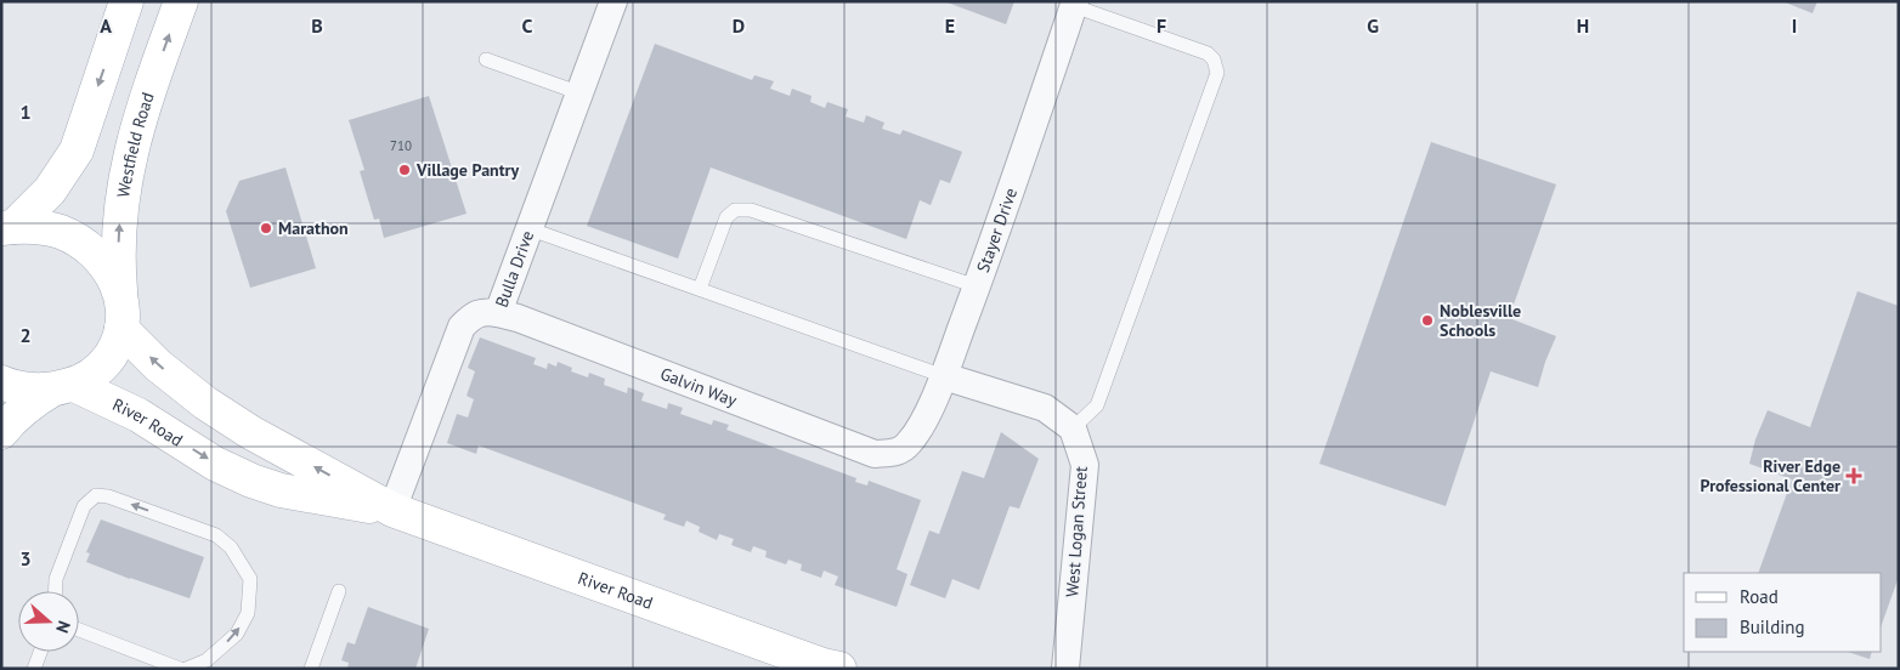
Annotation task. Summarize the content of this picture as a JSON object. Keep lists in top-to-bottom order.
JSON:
{
  "streets": {
    "main road": ["Westfield Road", "River Road"],
    "street": [
      "Stayer Drive",
      "Bulla Drive",
      "Galvin Way",
      "West Logan Street"
    ]
  },
  "crossings": [
    ["Westfield Road", "River Road"],
    ["Stayer Drive", "Galvin Way"],
    ["Bulla Drive", "Galvin Way"],
    ["Bulla Drive", "River Road"]
  ],
  "places": {
    "other": ["Village Pantry", "Marathon", "Noblesville Schools"],
    "health": ["River Edge Professional Center"]
  },
  "house_numbers": ["710"],
  "legend": ["Road", "Building"],
  "north": "right",
  "grid": {
    "columns": [
      "A",
      "B",
      "C",
      "D",
      "E",
      "F",
      "G",
      "H",
      "I"
    ],
    "rows": ["1", "2", "3"]
  }
}
